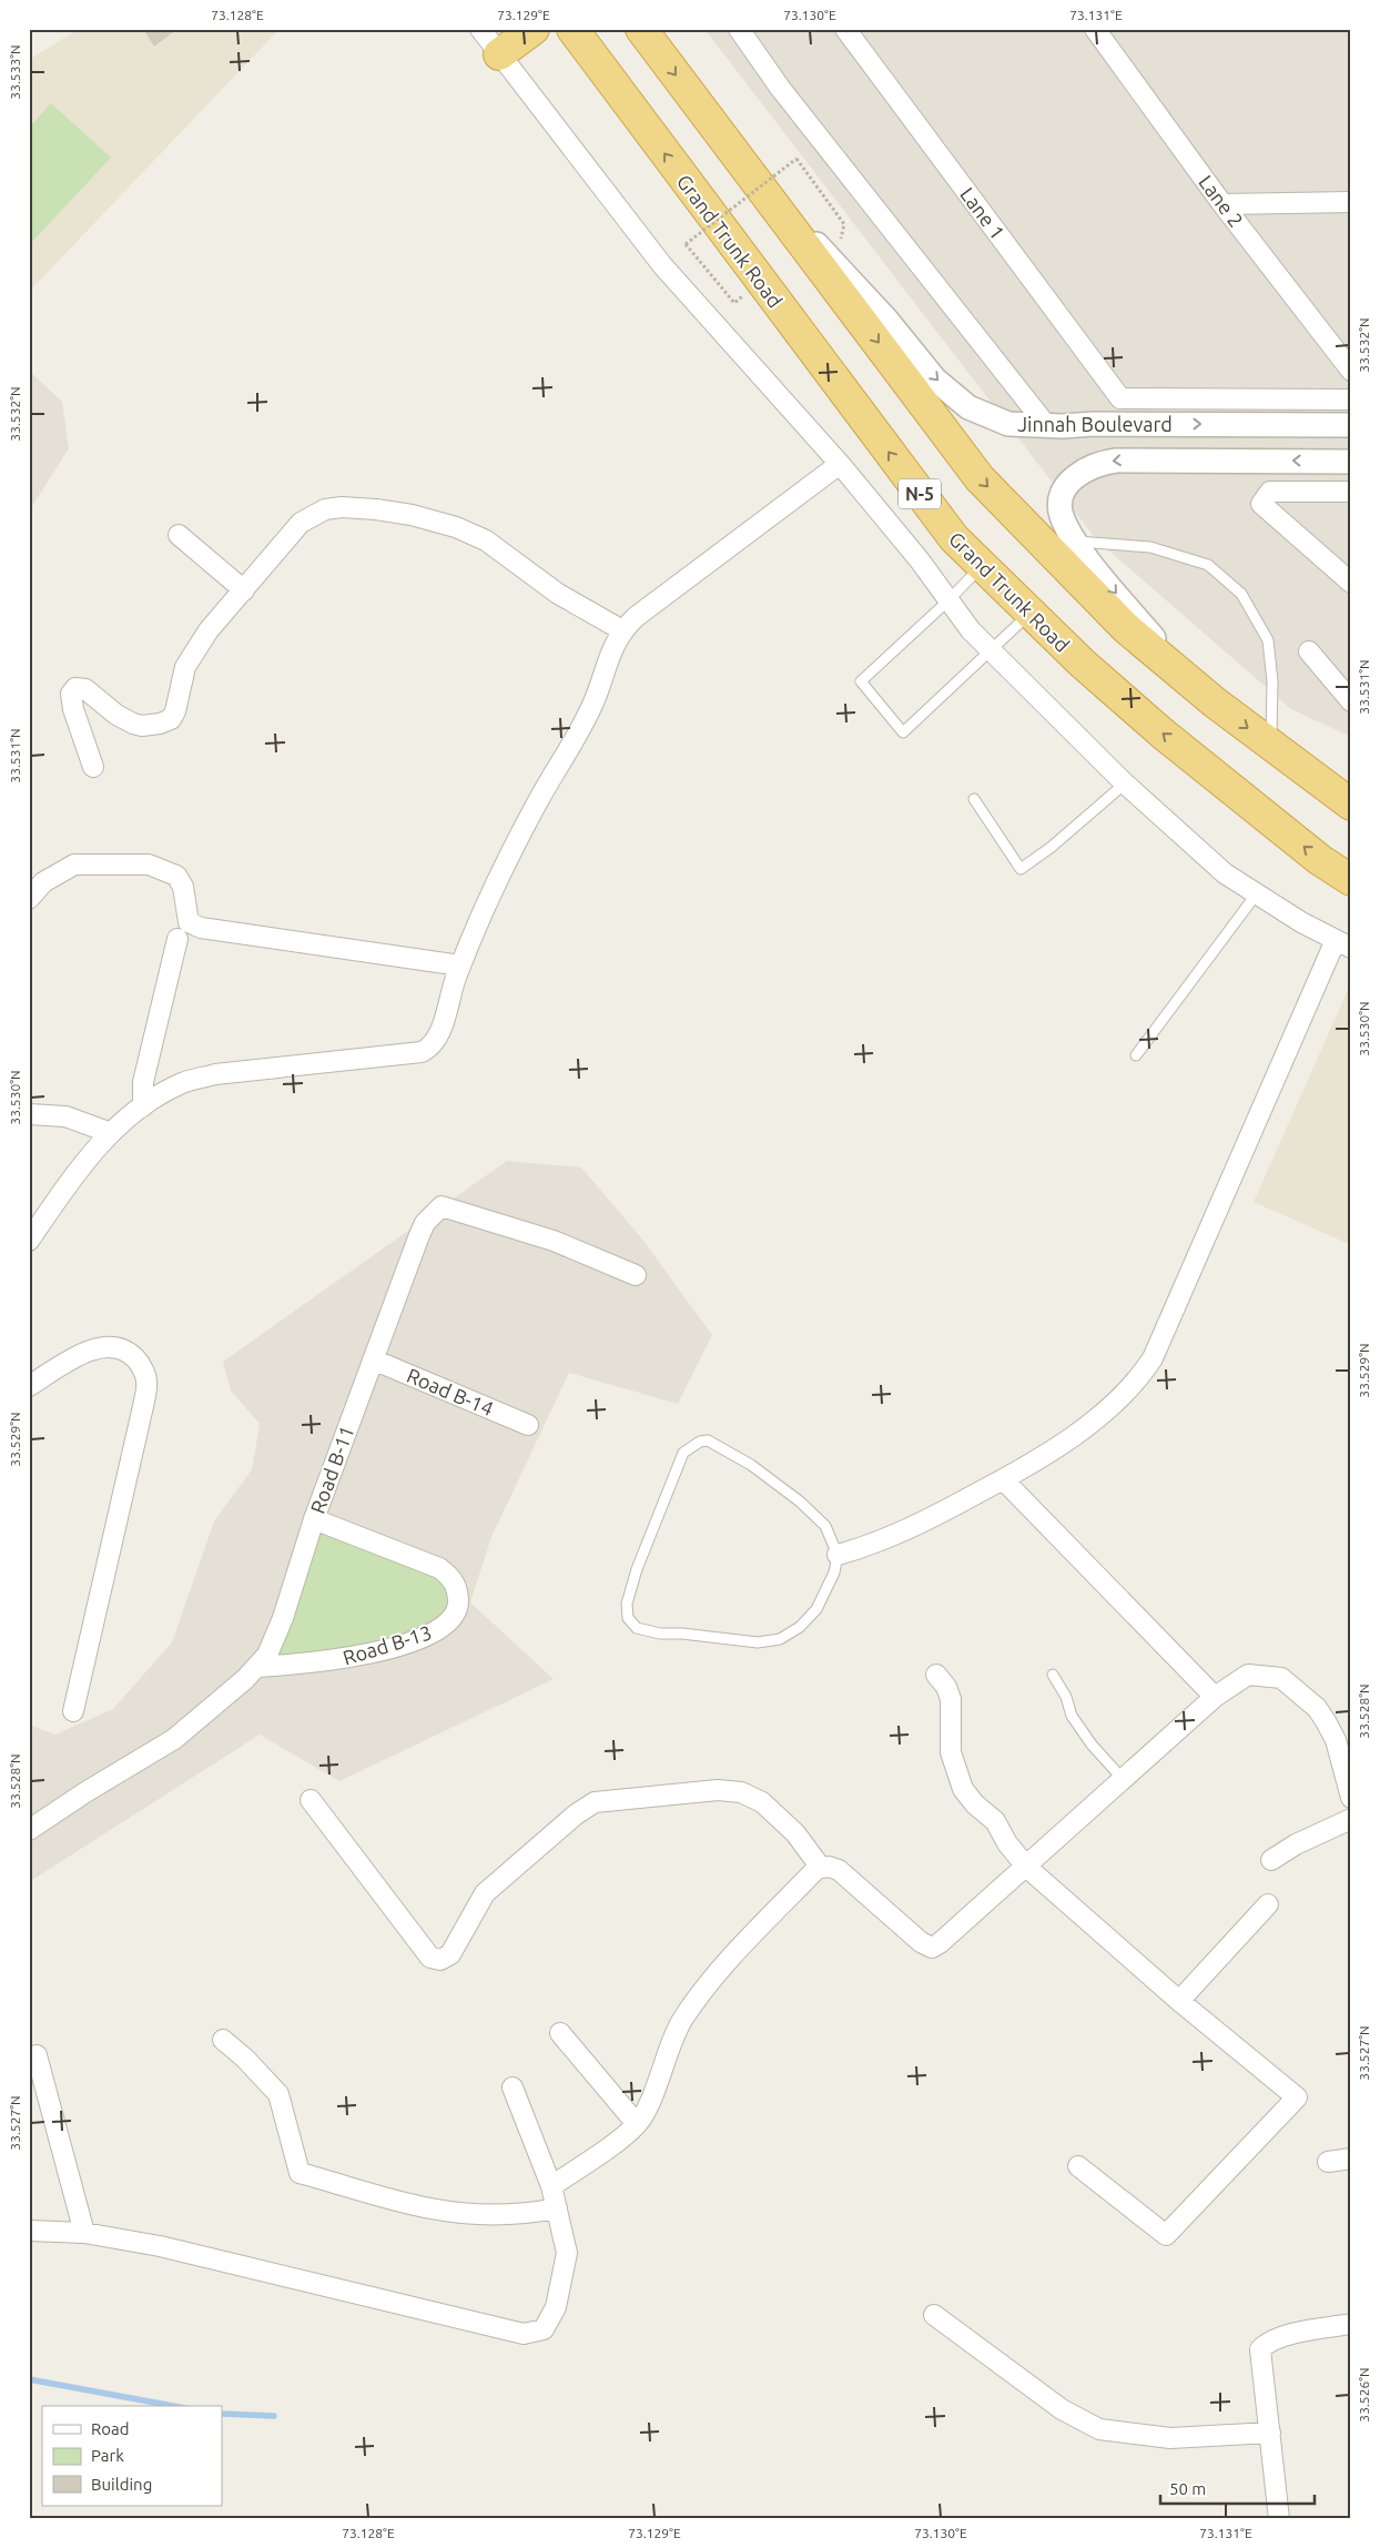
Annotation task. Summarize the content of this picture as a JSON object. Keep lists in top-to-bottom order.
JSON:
{
  "streets": {
    "highway": ["Grand Trunk Road", "N-5"],
    "street": [
      "Lane 2",
      "Lane 1",
      "Jinnah Boulevard",
      "Road B-14",
      "Road B-11",
      "Road B-13"
    ]
  },
  "crossings": [
    ["Road B-14", "Road B-11"],
    ["Road B-11", "Road B-13"]
  ],
  "legend": ["Road", "Park", "Building"],
  "scale_bar": "50 m",
  "coordinates": [
    "73.128°E",
    "73.129°E",
    "73.130°E",
    "73.131°E",
    "33.533°N",
    "33.532°N",
    "33.531°N",
    "33.530°N",
    "33.529°N",
    "33.528°N",
    "33.527°N",
    "33.526°N"
  ]
}
